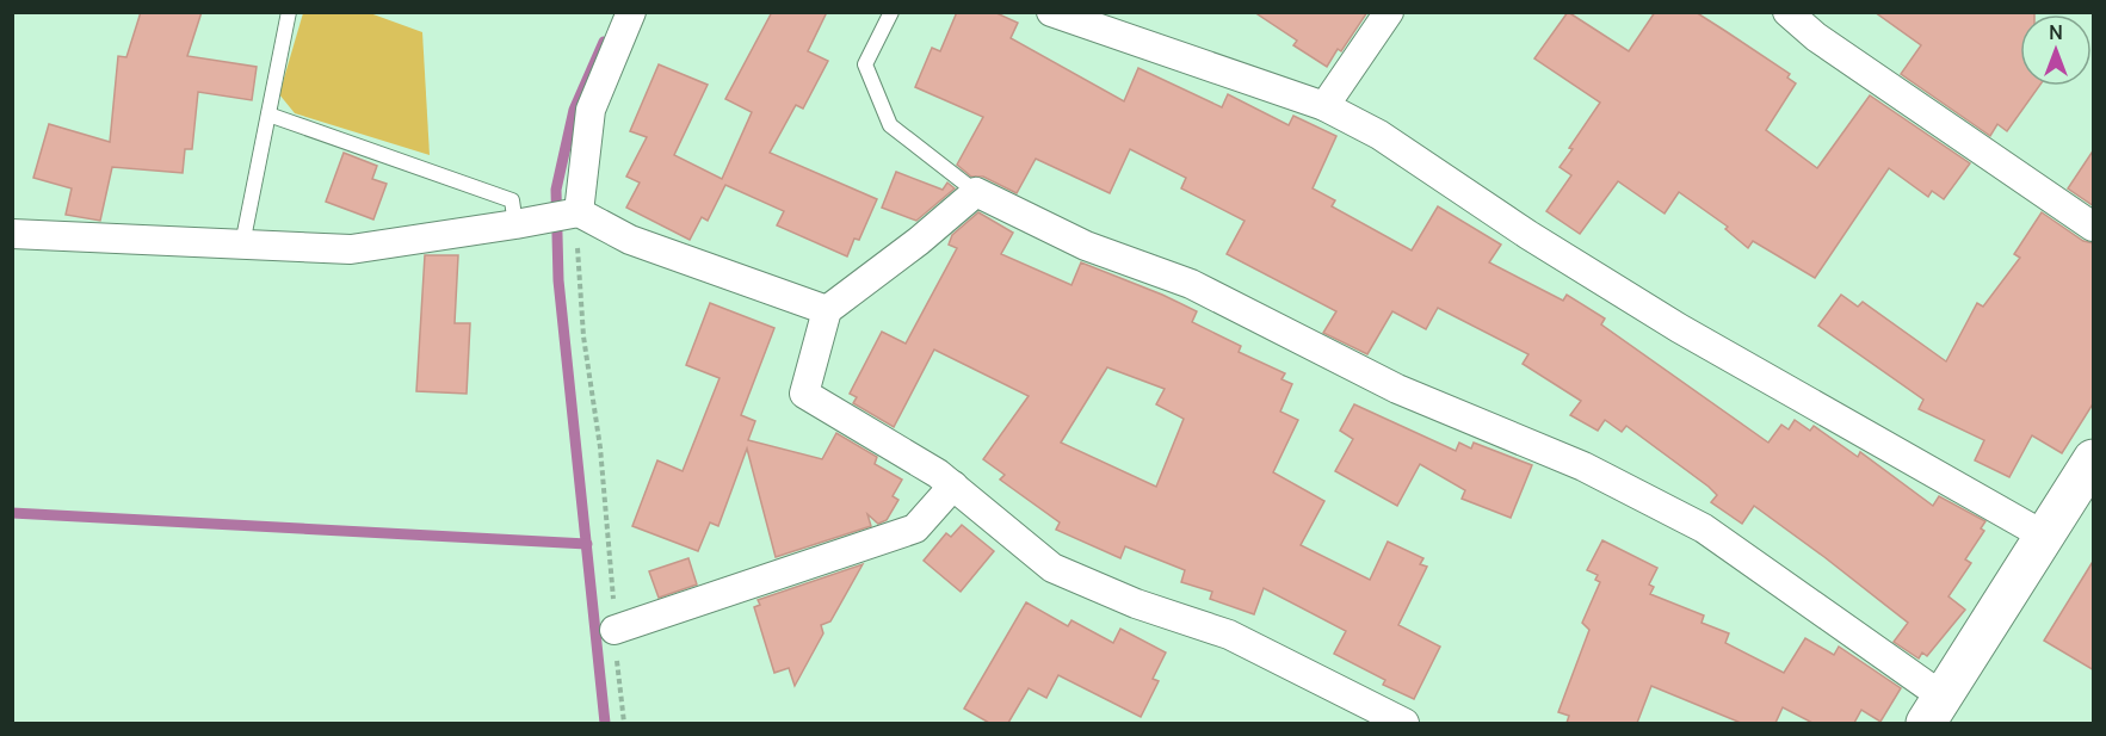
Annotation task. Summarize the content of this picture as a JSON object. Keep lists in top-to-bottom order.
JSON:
{
  "north": "top"
}
